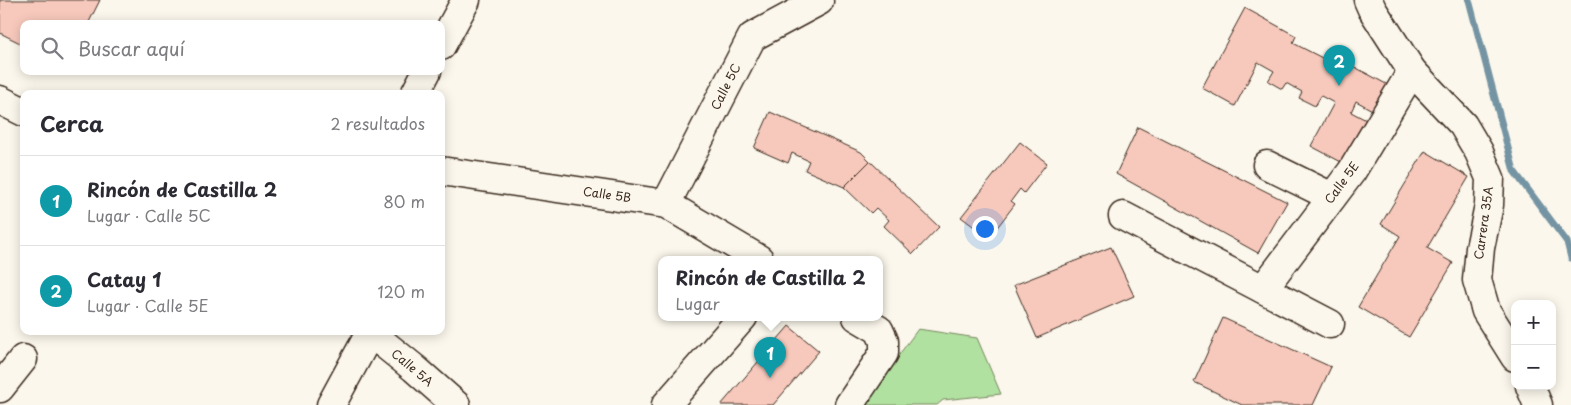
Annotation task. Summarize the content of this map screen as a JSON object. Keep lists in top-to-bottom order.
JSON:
{
  "streets": {
    "street": [
      "Calle 5C",
      "Calle 5E",
      "Calle 5B",
      "Carrera 35A",
      "Calle 5A"
    ]
  },
  "crossings": [
    ["Calle 5C", "Calle 5B"],
    ["Calle 5E", "Carrera 35A"]
  ],
  "page": {
    "search": "Buscar aquí",
    "pins": ["2", "1"],
    "heading": ["Cerca", "2 resultados"],
    "list": [
      {
        "mark": "1",
        "name": "Rincón de Castilla 2",
        "note": "Lugar · Calle 5C",
        "value": "80 m"
      },
      {
        "mark": "2",
        "name": "Catay 1",
        "note": "Lugar · Calle 5E",
        "value": "120 m"
      }
    ],
    "popup": ["Rincón de Castilla 2", "Lugar"],
    "map_buttons": ["+", "−"]
  }
}
